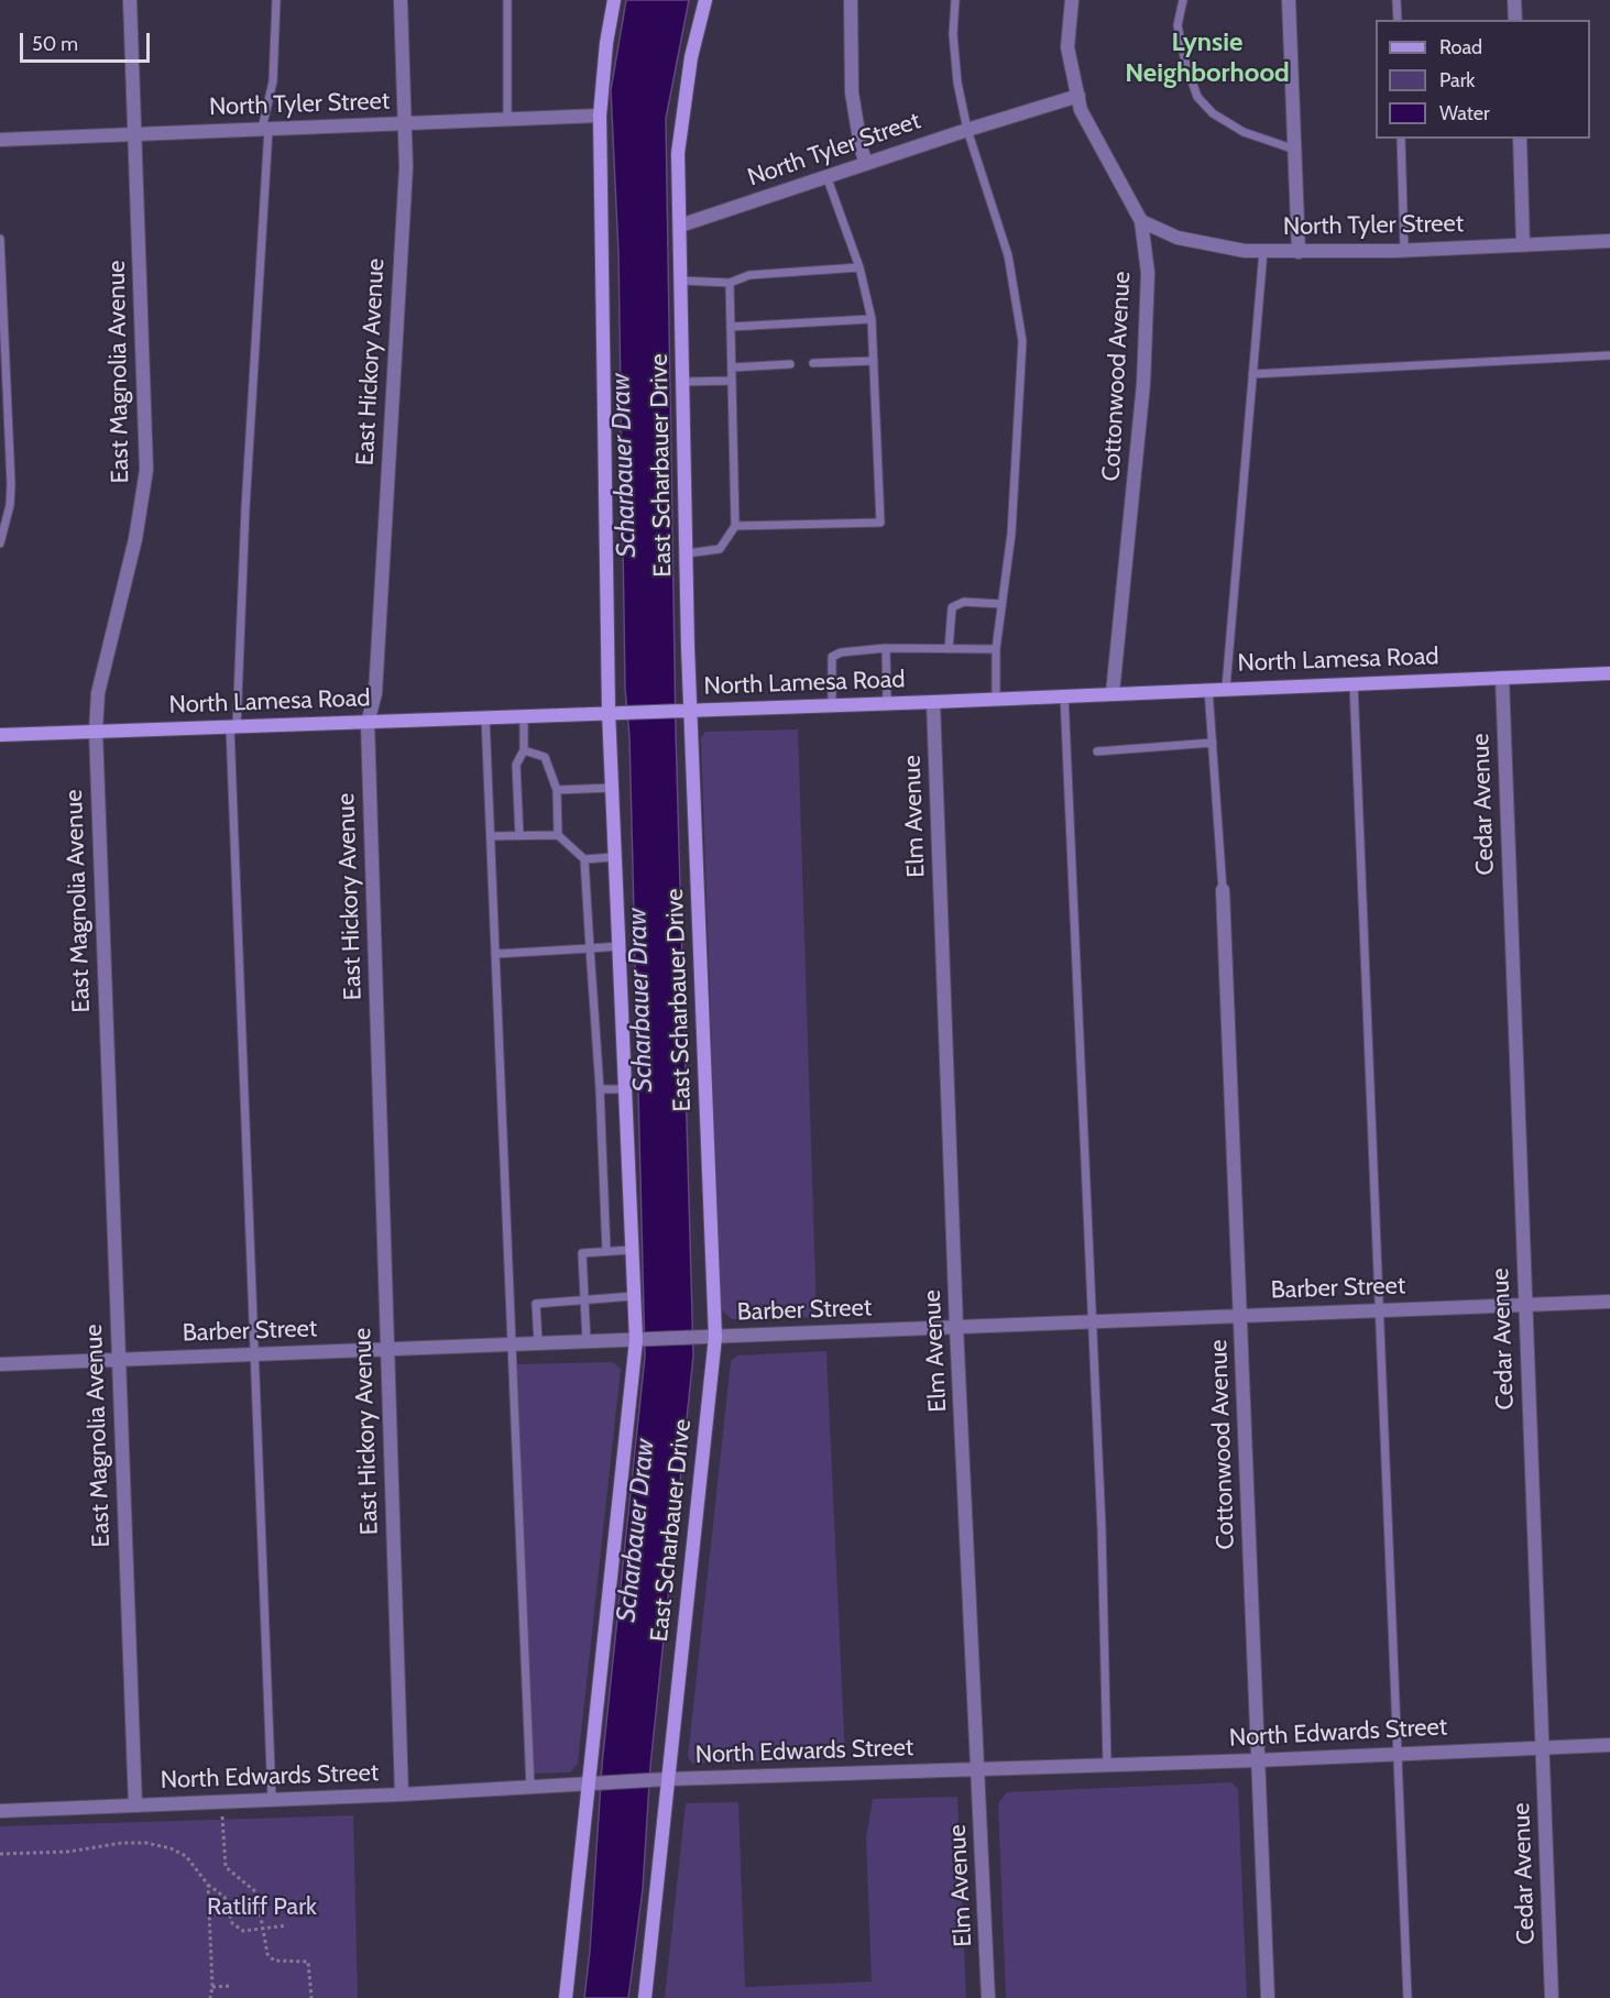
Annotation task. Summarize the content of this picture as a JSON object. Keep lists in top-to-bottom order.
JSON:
{
  "streets": {
    "main road": ["East Scharbauer Drive", "North Lamesa Road"],
    "street": [
      "North Tyler Street",
      "East Hickory Avenue",
      "East Magnolia Avenue",
      "Cottonwood Avenue",
      "Cedar Avenue",
      "Elm Avenue",
      "Barber Street",
      "North Edwards Street"
    ]
  },
  "crossings": [
    ["North Tyler Street", "East Hickory Avenue"],
    ["North Tyler Street", "East Magnolia Avenue"],
    ["North Tyler Street", "Cottonwood Avenue"],
    ["North Tyler Street", "East Scharbauer Drive"],
    ["East Hickory Avenue", "North Lamesa Road"],
    ["East Hickory Avenue", "Barber Street"],
    ["East Hickory Avenue", "North Edwards Street"],
    ["East Magnolia Avenue", "North Lamesa Road"],
    ["East Magnolia Avenue", "Barber Street"],
    ["East Magnolia Avenue", "North Edwards Street"],
    ["Cottonwood Avenue", "North Lamesa Road"],
    ["Cottonwood Avenue", "Barber Street"],
    ["Cottonwood Avenue", "North Edwards Street"],
    ["East Scharbauer Drive", "North Lamesa Road"],
    ["East Scharbauer Drive", "Barber Street"],
    ["East Scharbauer Drive", "North Edwards Street"],
    ["North Lamesa Road", "Cedar Avenue"],
    ["North Lamesa Road", "Elm Avenue"],
    ["Cedar Avenue", "Barber Street"],
    ["Cedar Avenue", "North Edwards Street"],
    ["Elm Avenue", "Barber Street"],
    ["Elm Avenue", "North Edwards Street"]
  ],
  "districts": ["Lynsie Neighborhood"],
  "water": ["Scharbauer Draw"],
  "parks": ["Ratliff Park"],
  "legend": ["Road", "Park", "Water"],
  "scale_bar": "50 m"
}
